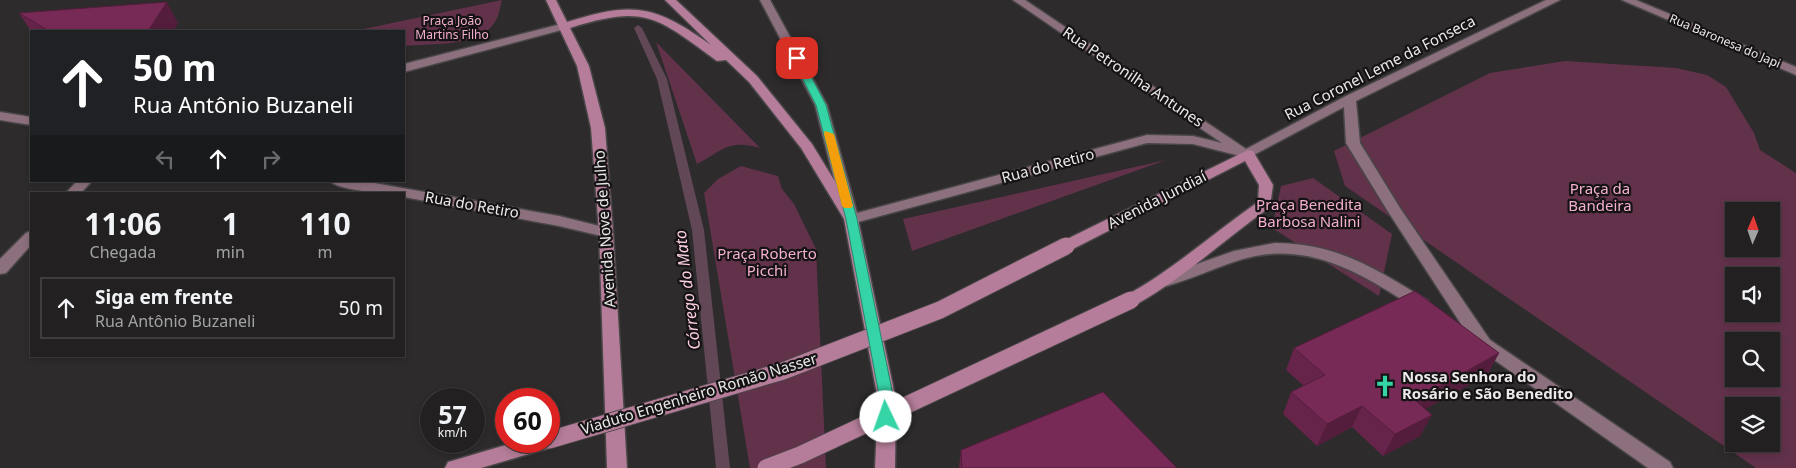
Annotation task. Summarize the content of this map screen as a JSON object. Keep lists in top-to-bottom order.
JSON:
{
  "streets": {
    "main road": ["Avenida Jundiaí", "Avenida Nove de Julho", "Viaduto Engenheiro Romão Nasser"],
    "street": [
      "Rua Baronesa do Japi",
      "Rua Coronel Leme da Fonseca",
      "Rua Petronilha Antunes",
      "Rua do Retiro"
    ]
  },
  "crossings": [
    ["Rua Coronel Leme da Fonseca", "Rua Petronilha Antunes"],
    ["Rua Coronel Leme da Fonseca", "Rua do Retiro"],
    ["Rua Coronel Leme da Fonseca", "Avenida Jundiaí"],
    ["Rua Petronilha Antunes", "Rua do Retiro"],
    ["Rua Petronilha Antunes", "Avenida Jundiaí"],
    ["Rua do Retiro", "Avenida Jundiaí"],
    ["Rua do Retiro", "Avenida Nove de Julho"],
    ["Avenida Jundiaí", "Viaduto Engenheiro Romão Nasser"]
  ],
  "water": ["Córrego do Mato"],
  "parks": [
    "Praça João Martins Filho",
    "Praça da Bandeira",
    "Praça Benedita Barbosa Nalini",
    "Praça Roberto Picchi"
  ],
  "places": {
    "church": ["Nossa Senhora do Rosário e São Benedito"]
  },
  "north": "top",
  "page": {
    "turn": ["50 m", "Rua Antônio Buzaneli"],
    "eta": [
      "11:06",
      "Chegada",
      "1",
      "min",
      "110",
      "m"
    ],
    "list": [
      {
        "name": "Siga em frente",
        "note": "Rua Antônio Buzaneli",
        "value": "50 m"
      }
    ],
    "speed": "57 km/h",
    "limit": "60"
  }
}
